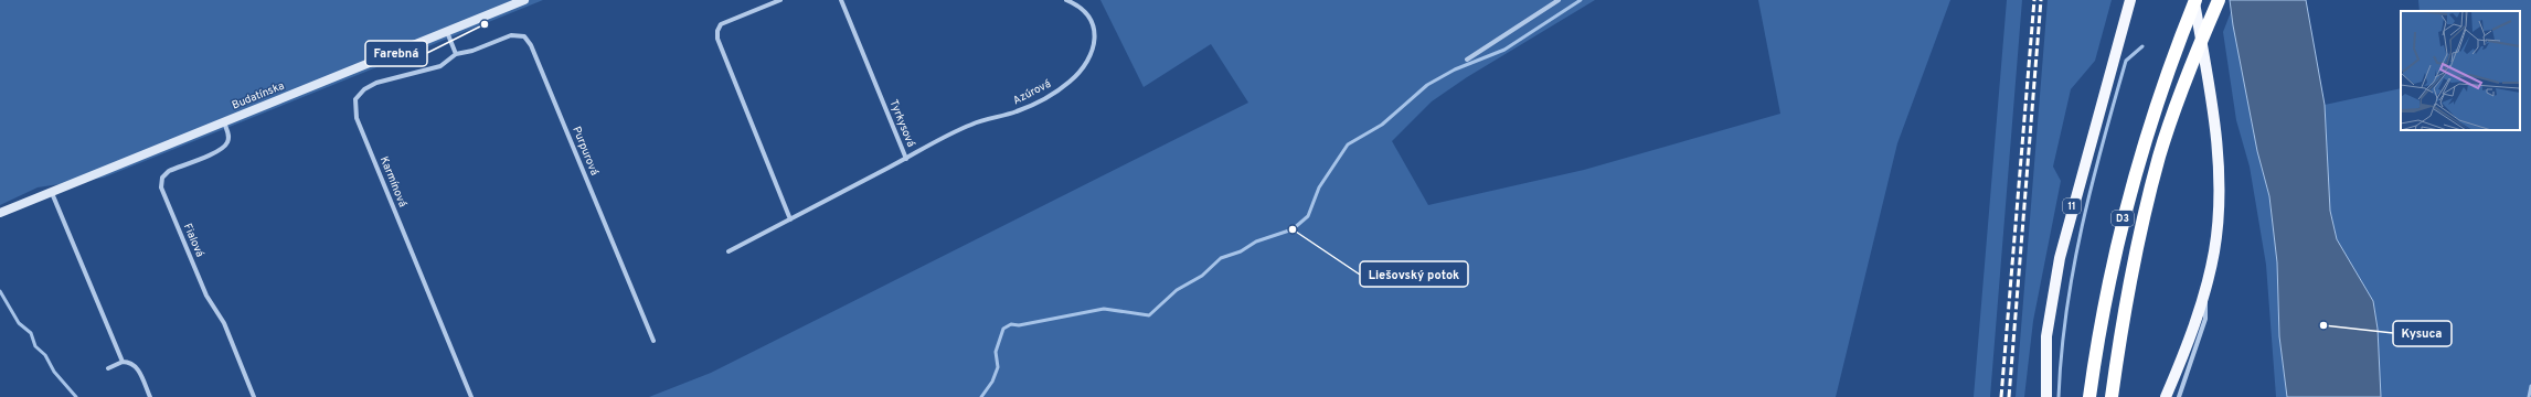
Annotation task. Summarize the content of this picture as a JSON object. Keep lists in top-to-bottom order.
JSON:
{
  "streets": {
    "highway": ["D3"],
    "main road": ["11"],
    "street": [
      "Azúrová",
      "Budatínska",
      "Tyrkysová",
      "Purpurová",
      "Karmínová",
      "Fialová"
    ]
  },
  "crossings": [
    ["Azúrová", "Tyrkysová"],
    ["Budatínska", "Fialová"],
    ["Purpurová", "Karmínová"]
  ],
  "places": ["Farebná", "Liešovský potok", "Kysuca"]
}
